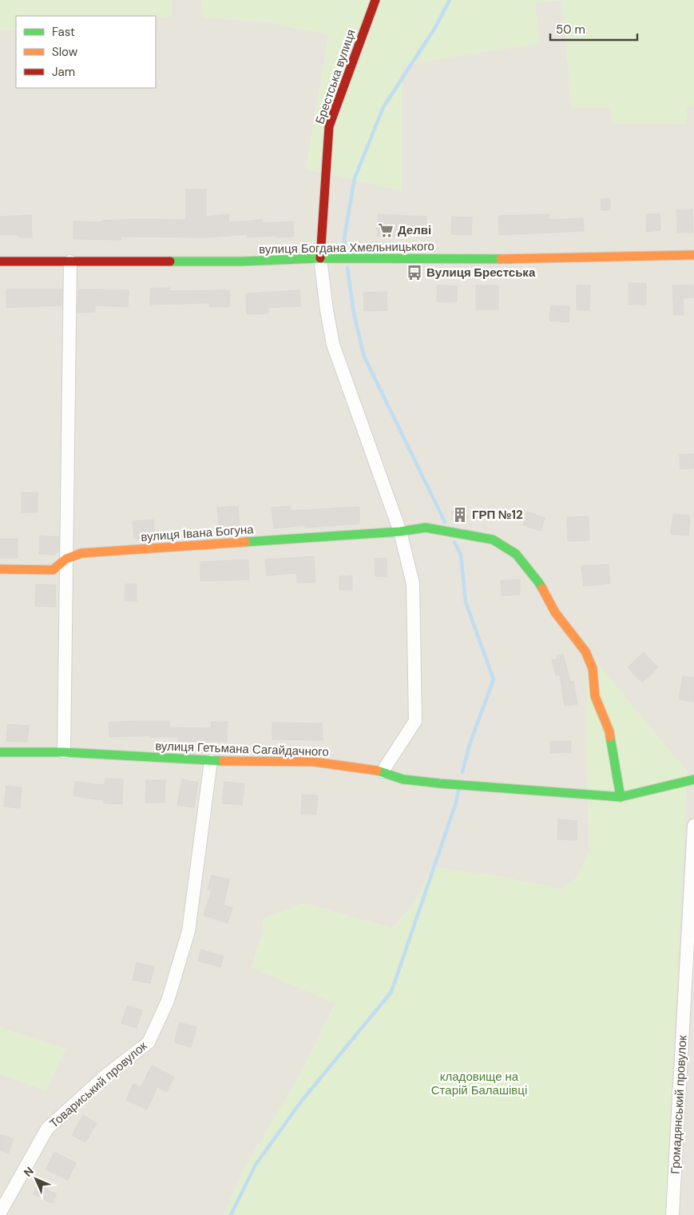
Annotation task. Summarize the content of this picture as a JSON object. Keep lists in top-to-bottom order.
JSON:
{
  "streets": {
    "street": [
      "Брестська вулиця",
      "вулиця Богдана Хмельницького",
      "вулиця Івана Богуна",
      "вулиця Гетьмана Сагайдачного",
      "Товариський провулок",
      "Громадянський провулок"
    ]
  },
  "crossings": [
    ["Брестська вулиця", "вулиця Богдана Хмельницького"],
    ["вулиця Гетьмана Сагайдачного", "Товариський провулок"]
  ],
  "parks": ["кладовище на Старій Балашівці"],
  "places": {
    "supermarket": ["Делві"],
    "bus stop": ["Вулиця Брестська"],
    "building": ["ГРП №12"]
  },
  "legend": ["Fast", "Slow", "Jam"],
  "scale_bar": "50 m",
  "north": "top left"
}
